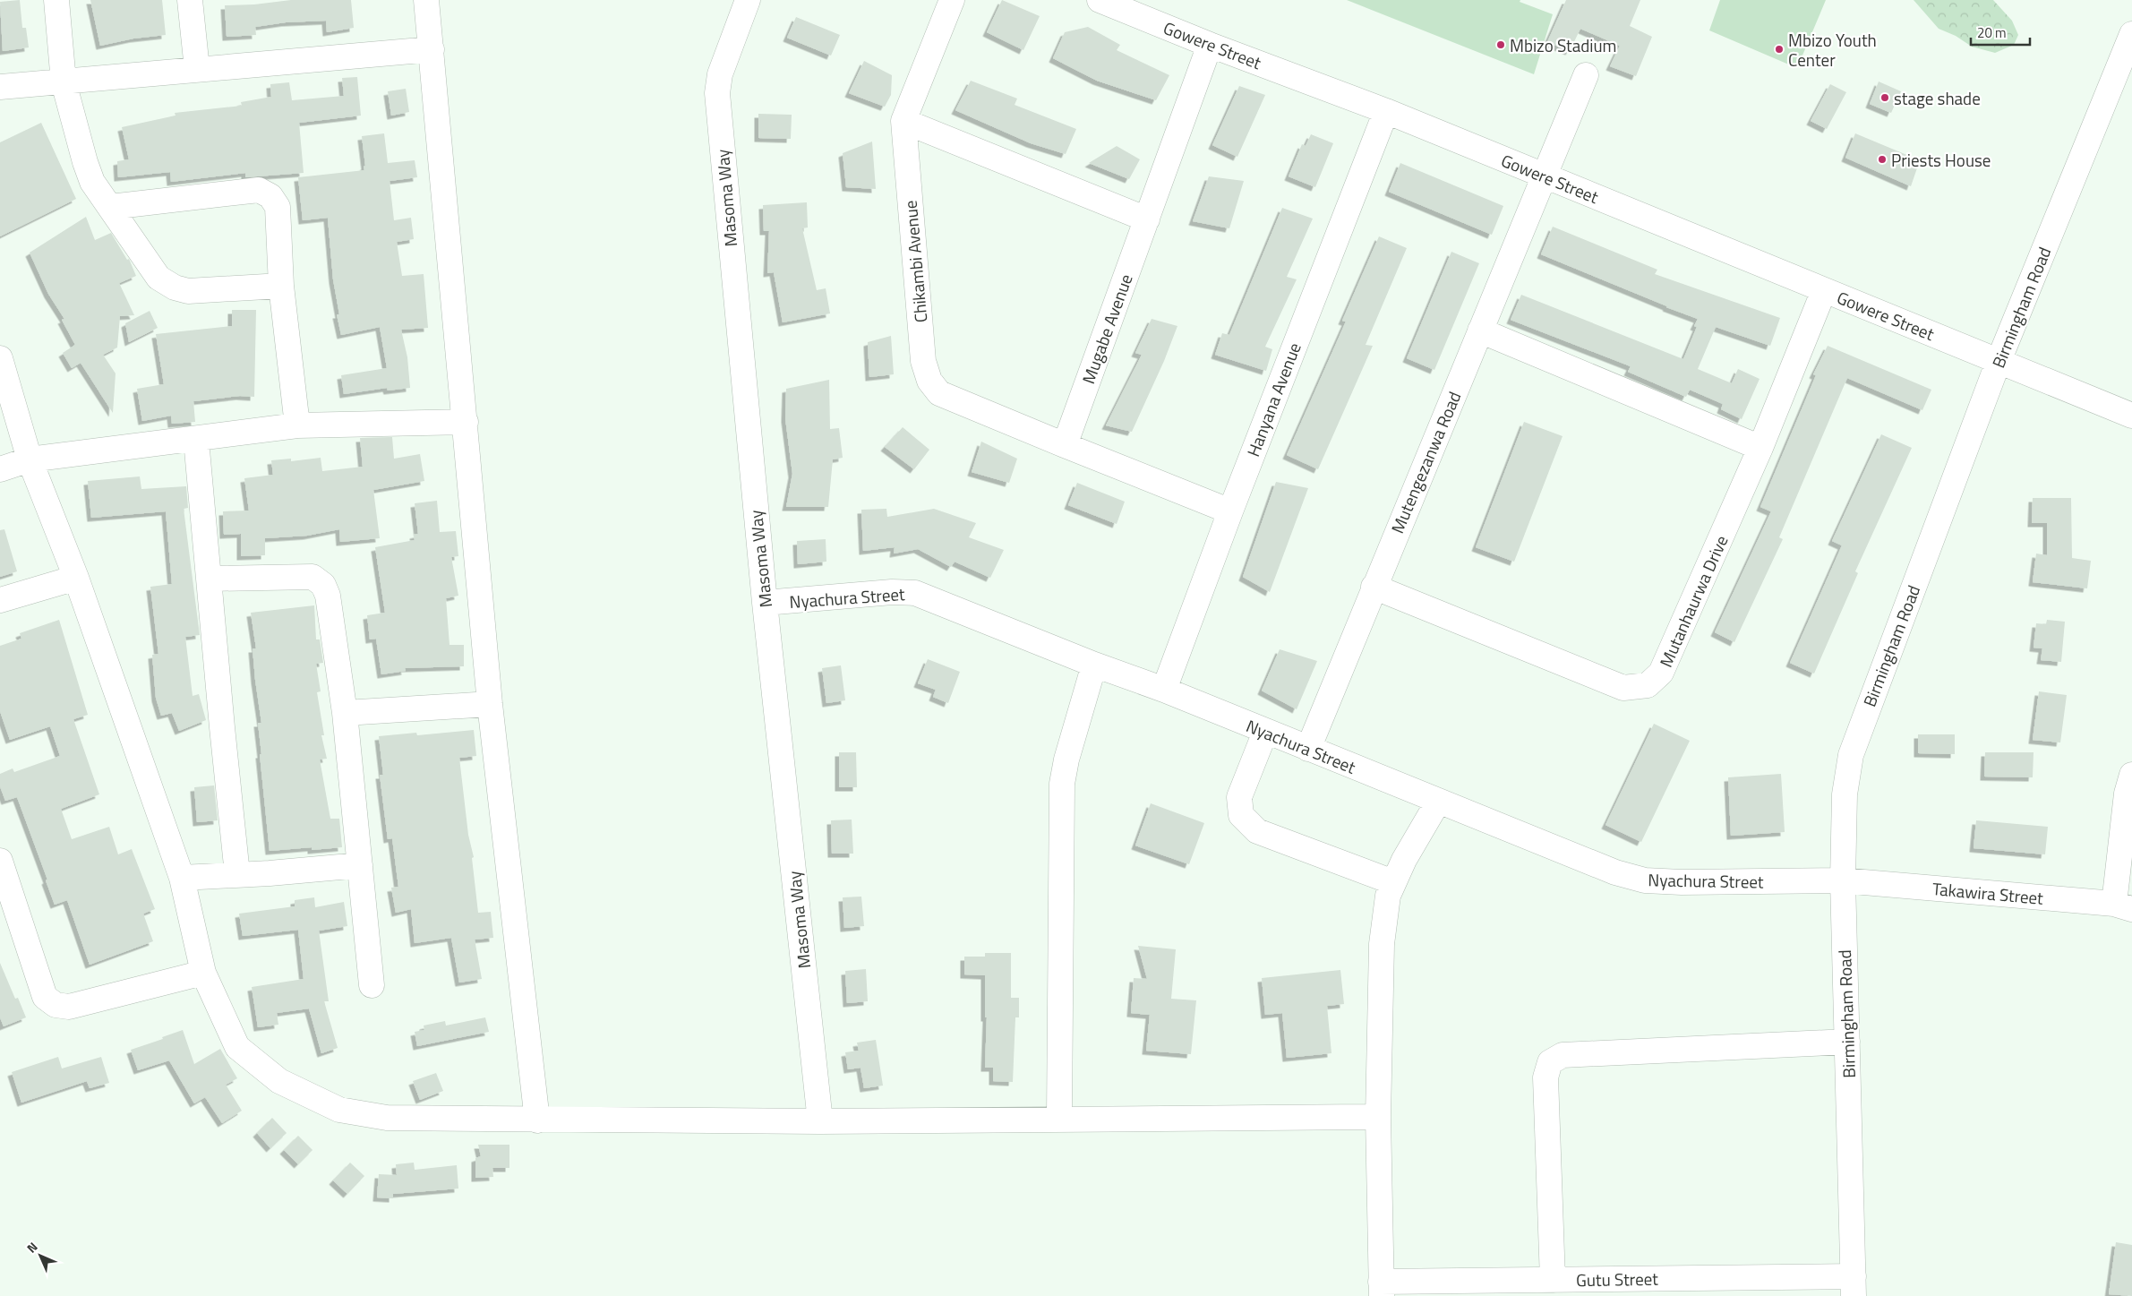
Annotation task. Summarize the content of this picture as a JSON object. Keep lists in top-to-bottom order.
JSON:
{
  "streets": {
    "street": [
      "Gowere Street",
      "Masoma Way",
      "Chikambi Avenue",
      "Birmingham Road",
      "Mugabe Avenue",
      "Hanyana Avenue",
      "Mutengezanwa Road",
      "Nyachura Street",
      "Mutanhaurwa Drive",
      "Takawira Street",
      "Gutu Street"
    ]
  },
  "crossings": [
    ["Gowere Street", "Birmingham Road"],
    ["Gowere Street", "Mugabe Avenue"],
    ["Gowere Street", "Hanyana Avenue"],
    ["Gowere Street", "Mutengezanwa Road"],
    ["Gowere Street", "Mutanhaurwa Drive"],
    ["Masoma Way", "Nyachura Street"],
    ["Chikambi Avenue", "Mugabe Avenue"],
    ["Birmingham Road", "Nyachura Street"],
    ["Birmingham Road", "Takawira Street"],
    ["Birmingham Road", "Gutu Street"],
    ["Hanyana Avenue", "Nyachura Street"],
    ["Mutengezanwa Road", "Nyachura Street"],
    ["Mutengezanwa Road", "Mutanhaurwa Drive"],
    ["Nyachura Street", "Takawira Street"]
  ],
  "places": [
    "Mbizo Stadium",
    "Mbizo Youth Center",
    "stage shade",
    "Priests House"
  ],
  "scale_bar": "20 m",
  "north": "top left"
}
